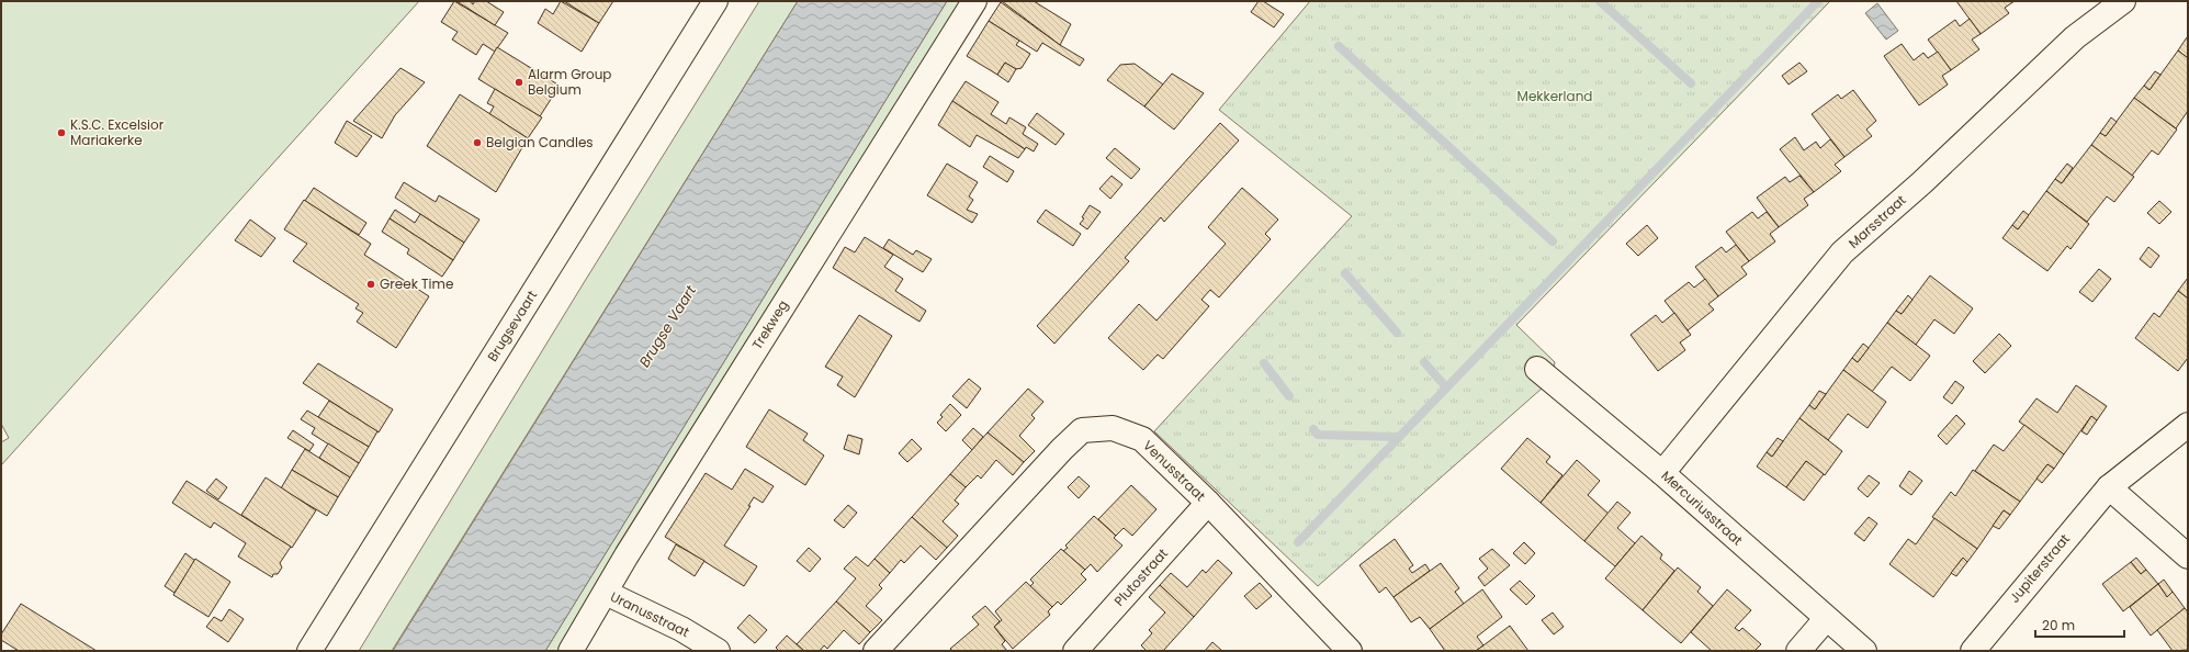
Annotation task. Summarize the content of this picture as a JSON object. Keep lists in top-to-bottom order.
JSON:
{
  "streets": {
    "street": [
      "Marsstraat",
      "Trekweg",
      "Brugsevaart",
      "Venusstraat",
      "Mercuriusstraat",
      "Jupiterstraat",
      "Plutostraat",
      "Uranusstraat"
    ]
  },
  "crossings": [
    ["Marsstraat", "Mercuriusstraat"],
    ["Trekweg", "Uranusstraat"],
    ["Venusstraat", "Plutostraat"]
  ],
  "water": ["Brugse Vaart"],
  "parks": ["Mekkerland"],
  "places": [
    "Alarm Group Belgium",
    "K.S.C. Excelsior Mariakerke",
    "Belgian Candles",
    "Greek Time"
  ],
  "scale_bar": "20 m"
}
